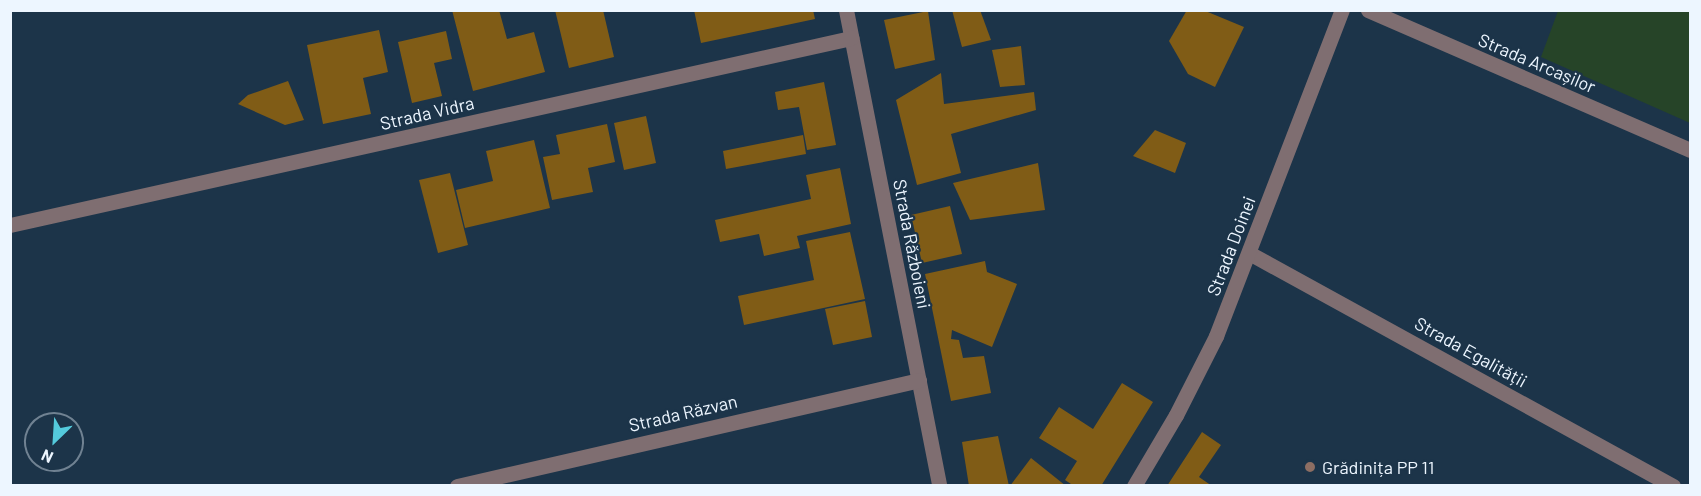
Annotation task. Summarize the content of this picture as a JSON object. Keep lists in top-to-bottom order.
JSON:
{
  "streets": {
    "street": [
      "Strada Arcașilor",
      "Strada Vidra",
      "Strada Războieni",
      "Strada Doinei",
      "Strada Egalității",
      "Strada Răzvan"
    ]
  },
  "crossings": [
    ["Strada Vidra", "Strada Războieni"],
    ["Strada Războieni", "Strada Răzvan"],
    ["Strada Doinei", "Strada Egalității"]
  ],
  "places": ["Grădinița PP 11"],
  "north": "bottom left"
}
